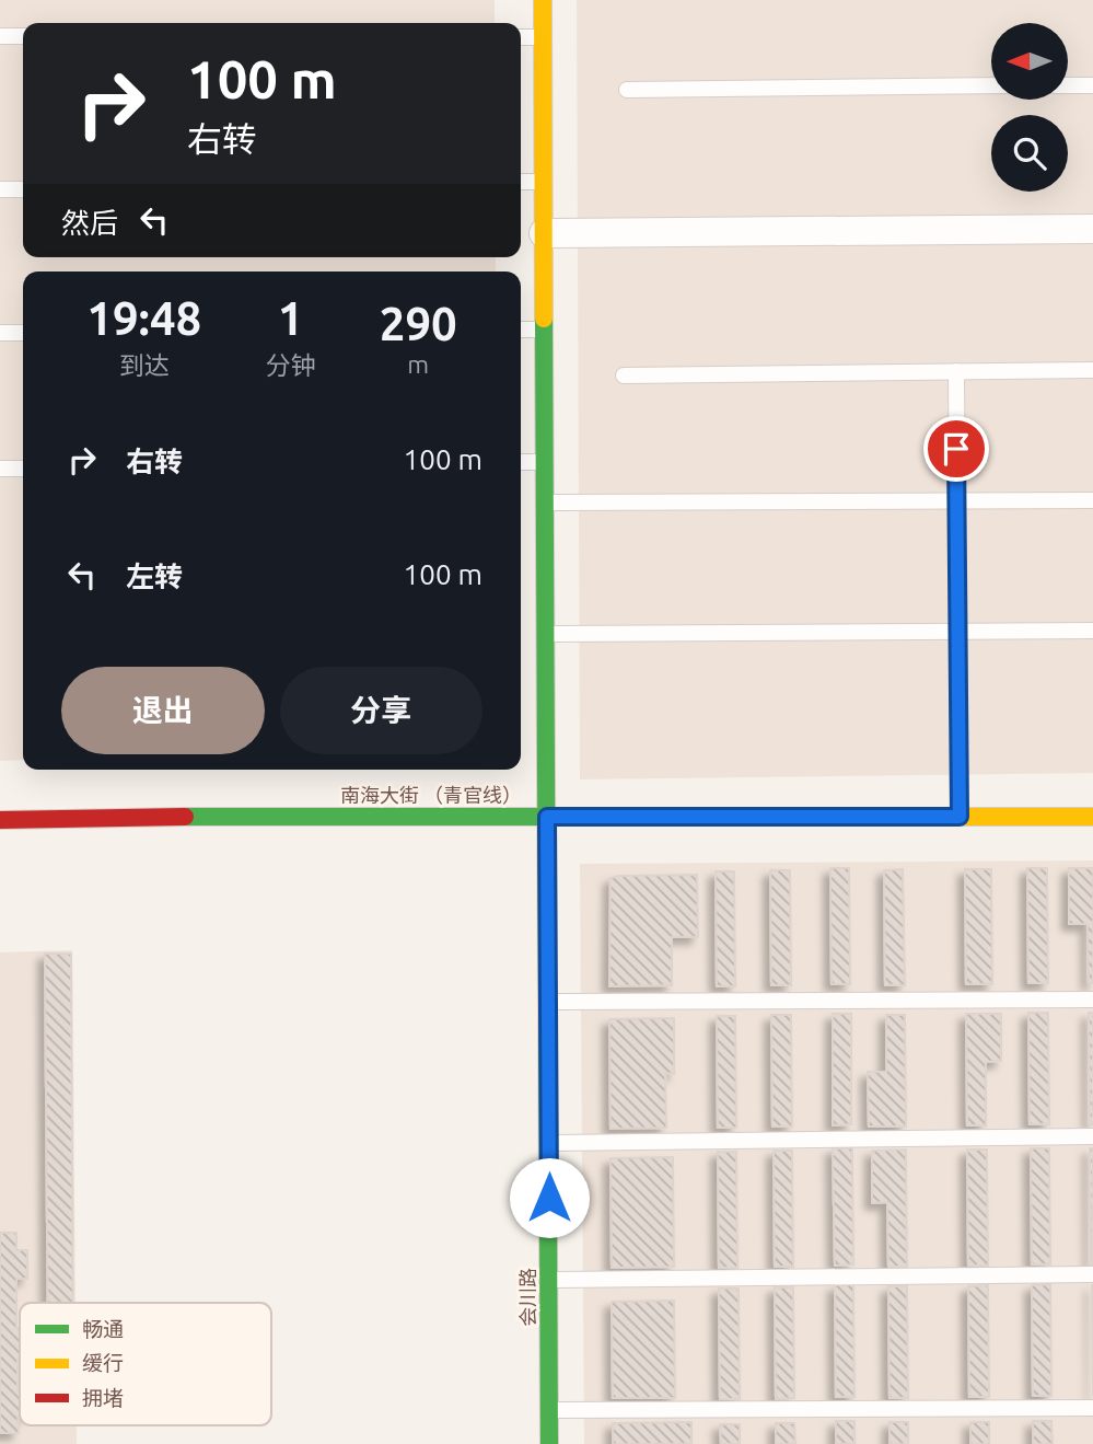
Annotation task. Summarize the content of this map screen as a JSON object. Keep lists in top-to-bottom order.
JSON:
{
  "streets": {
    "street": ["南海大街 （青官线）", "会川路"]
  },
  "crossings": [
    ["南海大街 （青官线）", "会川路"]
  ],
  "legend": ["畅通", "缓行", "拥堵"],
  "north": "left",
  "page": {
    "turn": ["100 m", "右转"],
    "then": "然后",
    "eta": [
      "19:48",
      "到达",
      "1",
      "分钟",
      "290",
      "m"
    ],
    "list": [
      {
        "name": "右转",
        "value": "100 m"
      },
      {
        "name": "左转",
        "value": "100 m"
      }
    ],
    "buttons": ["退出", "分享"]
  }
}
